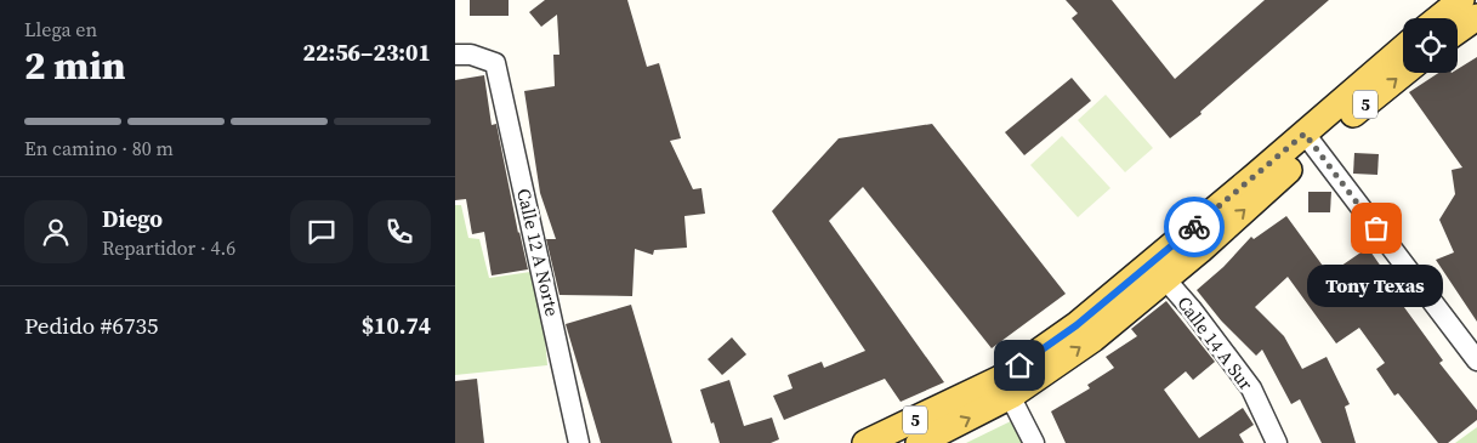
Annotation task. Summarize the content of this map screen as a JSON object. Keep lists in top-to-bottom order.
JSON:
{
  "streets": {
    "main road": ["5"],
    "street": ["Calle 12 A Norte", "Calle 14 A Sur"]
  },
  "crossings": [
    ["5", "Calle 14 A Sur"]
  ],
  "places": ["Tony Texas"],
  "page": {
    "heading": ["2 min", "Llega en", "22:56–23:01"],
    "panel": [
      "Diego",
      "Repartidor · 4.6",
      "Pedido #6735",
      "$10.74"
    ],
    "bar": "En camino · 80 m",
    "bubble": "Tony Texas"
  }
}
